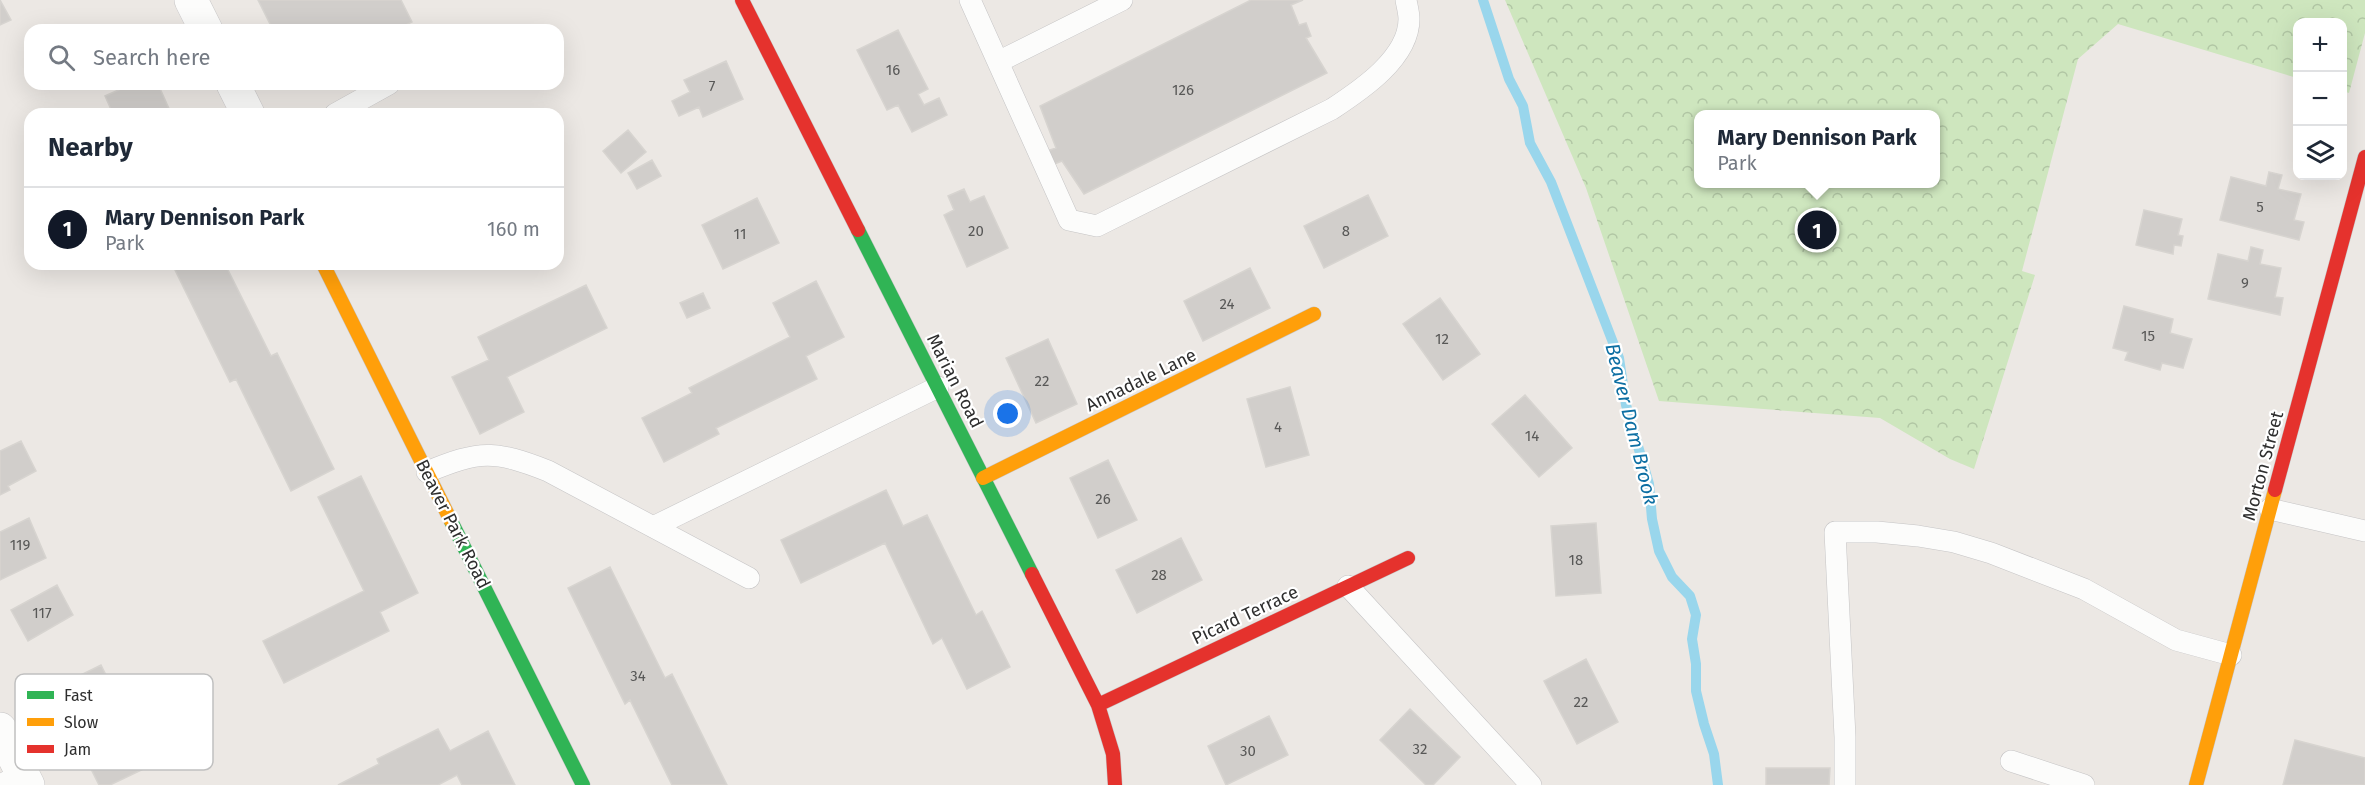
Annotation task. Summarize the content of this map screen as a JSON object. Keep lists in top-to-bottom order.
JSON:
{
  "streets": {
    "street": [
      "Annadale Lane",
      "Marian Road",
      "Morton Street",
      "Beaver Park Road",
      "Picard Terrace"
    ]
  },
  "crossings": [
    ["Annadale Lane", "Marian Road"],
    ["Marian Road", "Picard Terrace"]
  ],
  "water": ["Beaver Dam Brook"],
  "house_numbers": [
    "16",
    "7",
    "126",
    "5",
    "20",
    "8",
    "11",
    "9",
    "24",
    "15",
    "12",
    "22",
    "4",
    "14",
    "26",
    "119",
    "18",
    "28",
    "117",
    "34",
    "22",
    "32",
    "30"
  ],
  "legend": ["Fast", "Slow", "Jam"],
  "page": {
    "map_buttons": ["+", "−"],
    "search": "Search here",
    "heading": "Nearby",
    "popup": ["Mary Dennison Park", "Park"],
    "list": [
      {
        "mark": "1",
        "name": "Mary Dennison Park",
        "note": "Park",
        "value": "160 m"
      }
    ],
    "pins": "1"
  }
}
